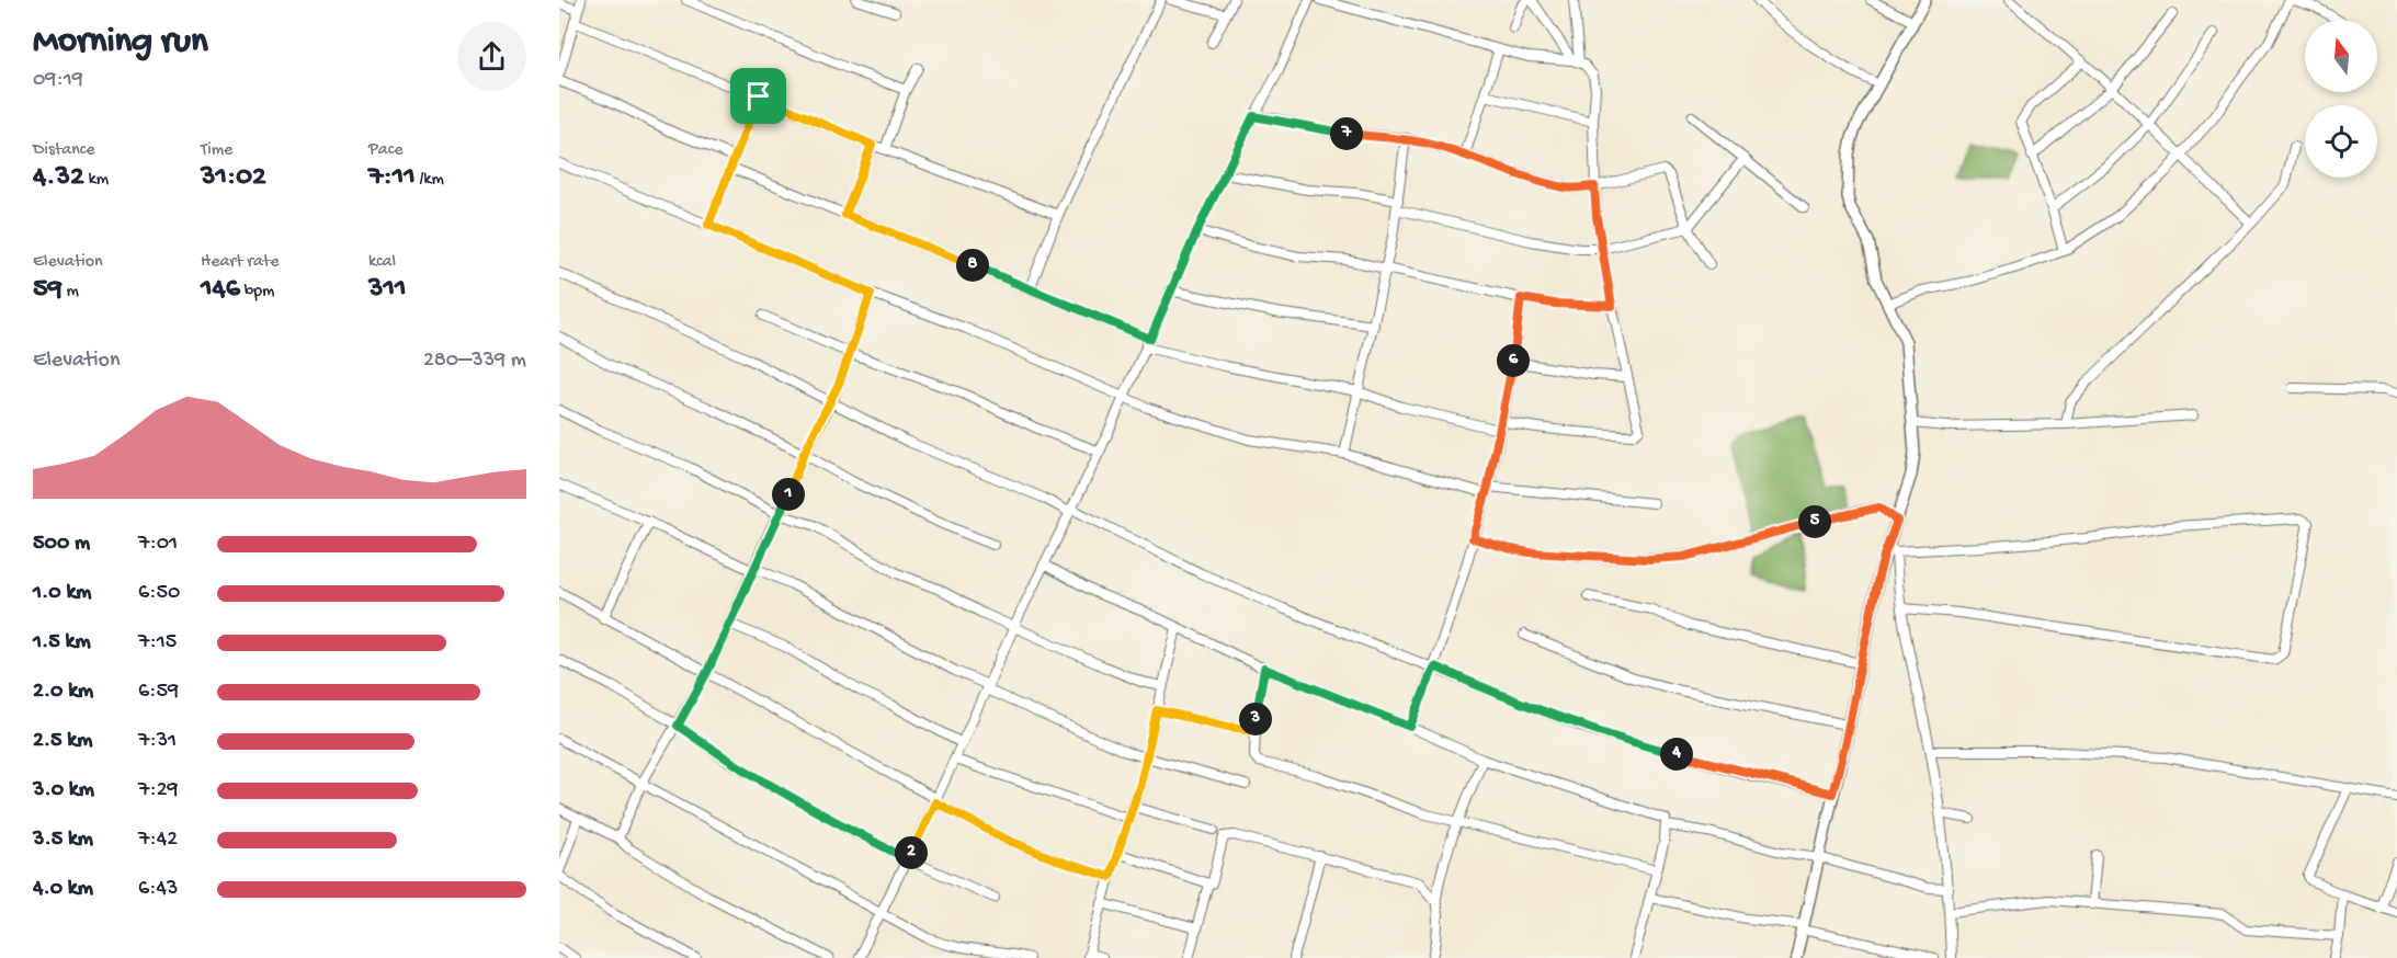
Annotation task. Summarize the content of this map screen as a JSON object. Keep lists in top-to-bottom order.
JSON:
{
  "north": "top",
  "page": {
    "heading": ["Morning run", "09:19"],
    "stats": [
      ["Distance", "4.32 km"],
      ["Time", "31:02"],
      ["Pace", "7:11 /km"],
      ["Elevation", "59 m"],
      ["Heart rate", "146 bpm"],
      ["kcal", "311"]
    ],
    "pins": [
      "7",
      "8",
      "6",
      "1",
      "5",
      "3",
      "4",
      "2"
    ],
    "chart": ["Elevation", "280–339 m"],
    "list": [
      {
        "name": "500 m",
        "note": "7:01"
      },
      {
        "name": "1.0 km",
        "note": "6:50"
      },
      {
        "name": "1.5 km",
        "note": "7:15"
      },
      {
        "name": "2.0 km",
        "note": "6:59"
      },
      {
        "name": "2.5 km",
        "note": "7:31"
      },
      {
        "name": "3.0 km",
        "note": "7:29"
      },
      {
        "name": "3.5 km",
        "note": "7:42"
      },
      {
        "name": "4.0 km",
        "note": "6:43"
      }
    ]
  }
}
